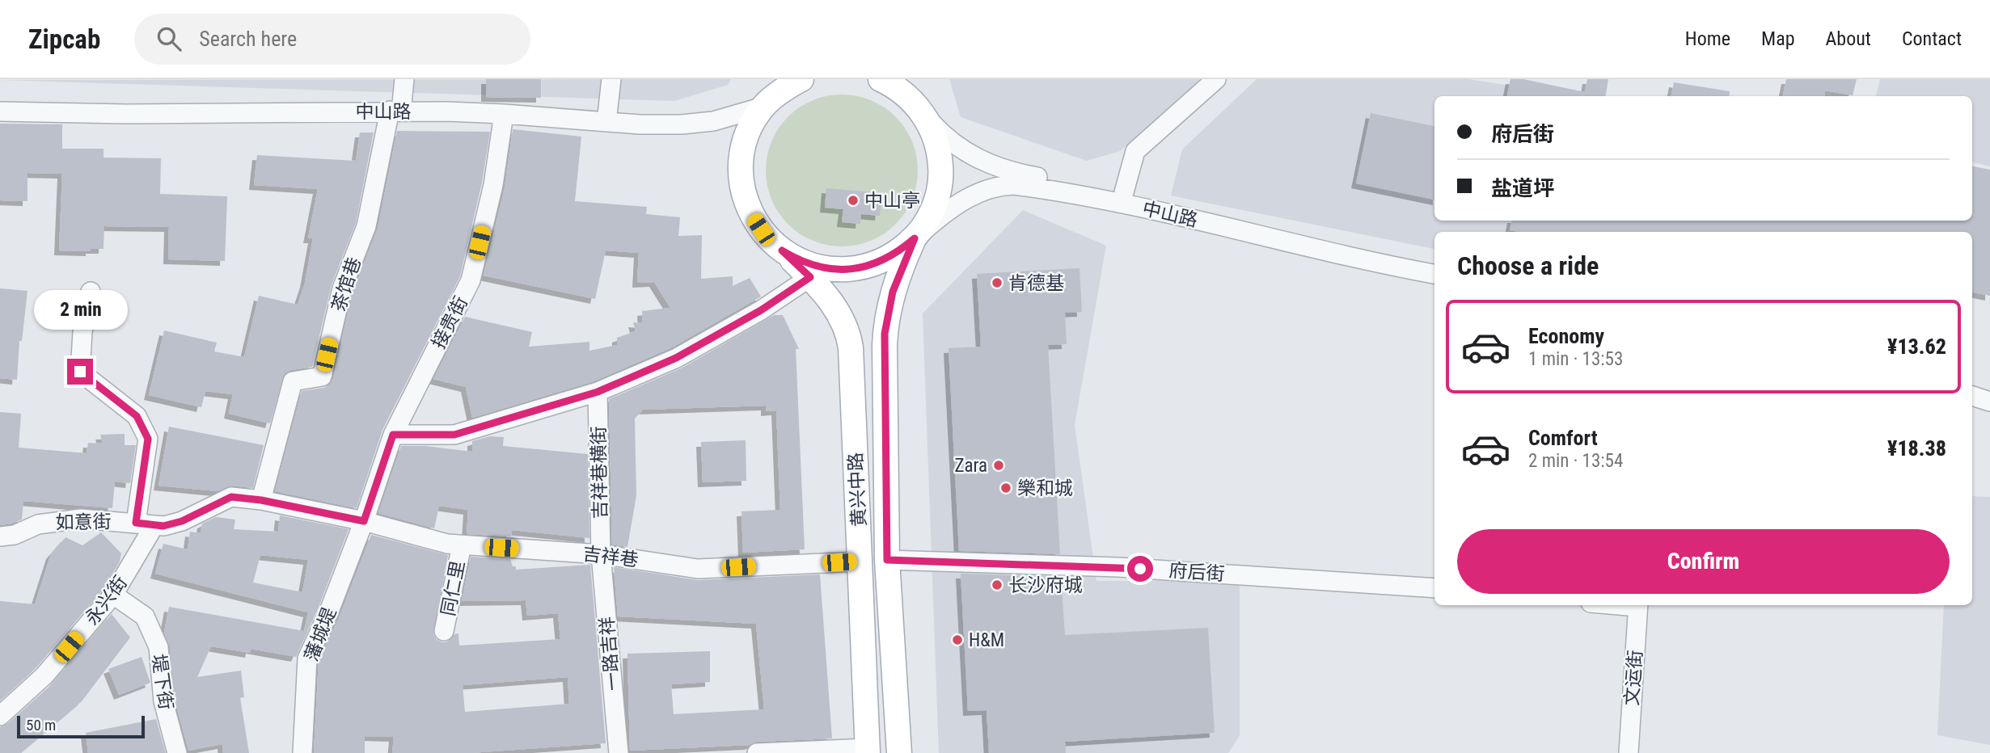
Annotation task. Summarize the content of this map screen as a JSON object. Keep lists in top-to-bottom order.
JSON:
{
  "streets": {
    "main road": ["黄兴中路"],
    "street": [
      "中山路",
      "茶馆巷",
      "接贵街",
      "吉祥巷横街",
      "如意街",
      "吉祥巷",
      "府后街",
      "同仁里",
      "永兴街",
      "藩城堤",
      "一路吉祥",
      "文运街",
      "堤下街"
    ]
  },
  "crossings": [
    ["中山路", "茶馆巷"],
    ["中山路", "接贵街"],
    ["中山路", "黄兴中路"],
    ["茶馆巷", "如意街"],
    ["接贵街", "如意街"],
    ["接贵街", "吉祥巷"],
    ["接贵街", "藩城堤"],
    ["吉祥巷横街", "吉祥巷"],
    ["吉祥巷横街", "一路吉祥"],
    ["黄兴中路", "吉祥巷"],
    ["黄兴中路", "府后街"],
    ["如意街", "吉祥巷"],
    ["如意街", "永兴街"],
    ["如意街", "藩城堤"],
    ["吉祥巷", "同仁里"],
    ["吉祥巷", "藩城堤"],
    ["吉祥巷", "一路吉祥"],
    ["永兴街", "堤下街"]
  ],
  "places": [
    "中山亭",
    "肯德基",
    "Zara",
    "樂和城",
    "长沙府城",
    "H&M"
  ],
  "scale_bar": "50 m",
  "page": {
    "header": "Zipcab",
    "search": "Search here",
    "nav": [
      "Home",
      "Map",
      "About",
      "Contact"
    ],
    "banner": ["府后街", "盐道坪"],
    "heading": "Choose a ride",
    "bubble": "2 min",
    "list": [
      {
        "name": "Economy",
        "note": "1 min · 13:53",
        "value": "¥13.62"
      },
      {
        "name": "Comfort",
        "note": "2 min · 13:54",
        "value": "¥18.38"
      }
    ],
    "buttons": "Confirm",
    "scale": "50 m"
  }
}
